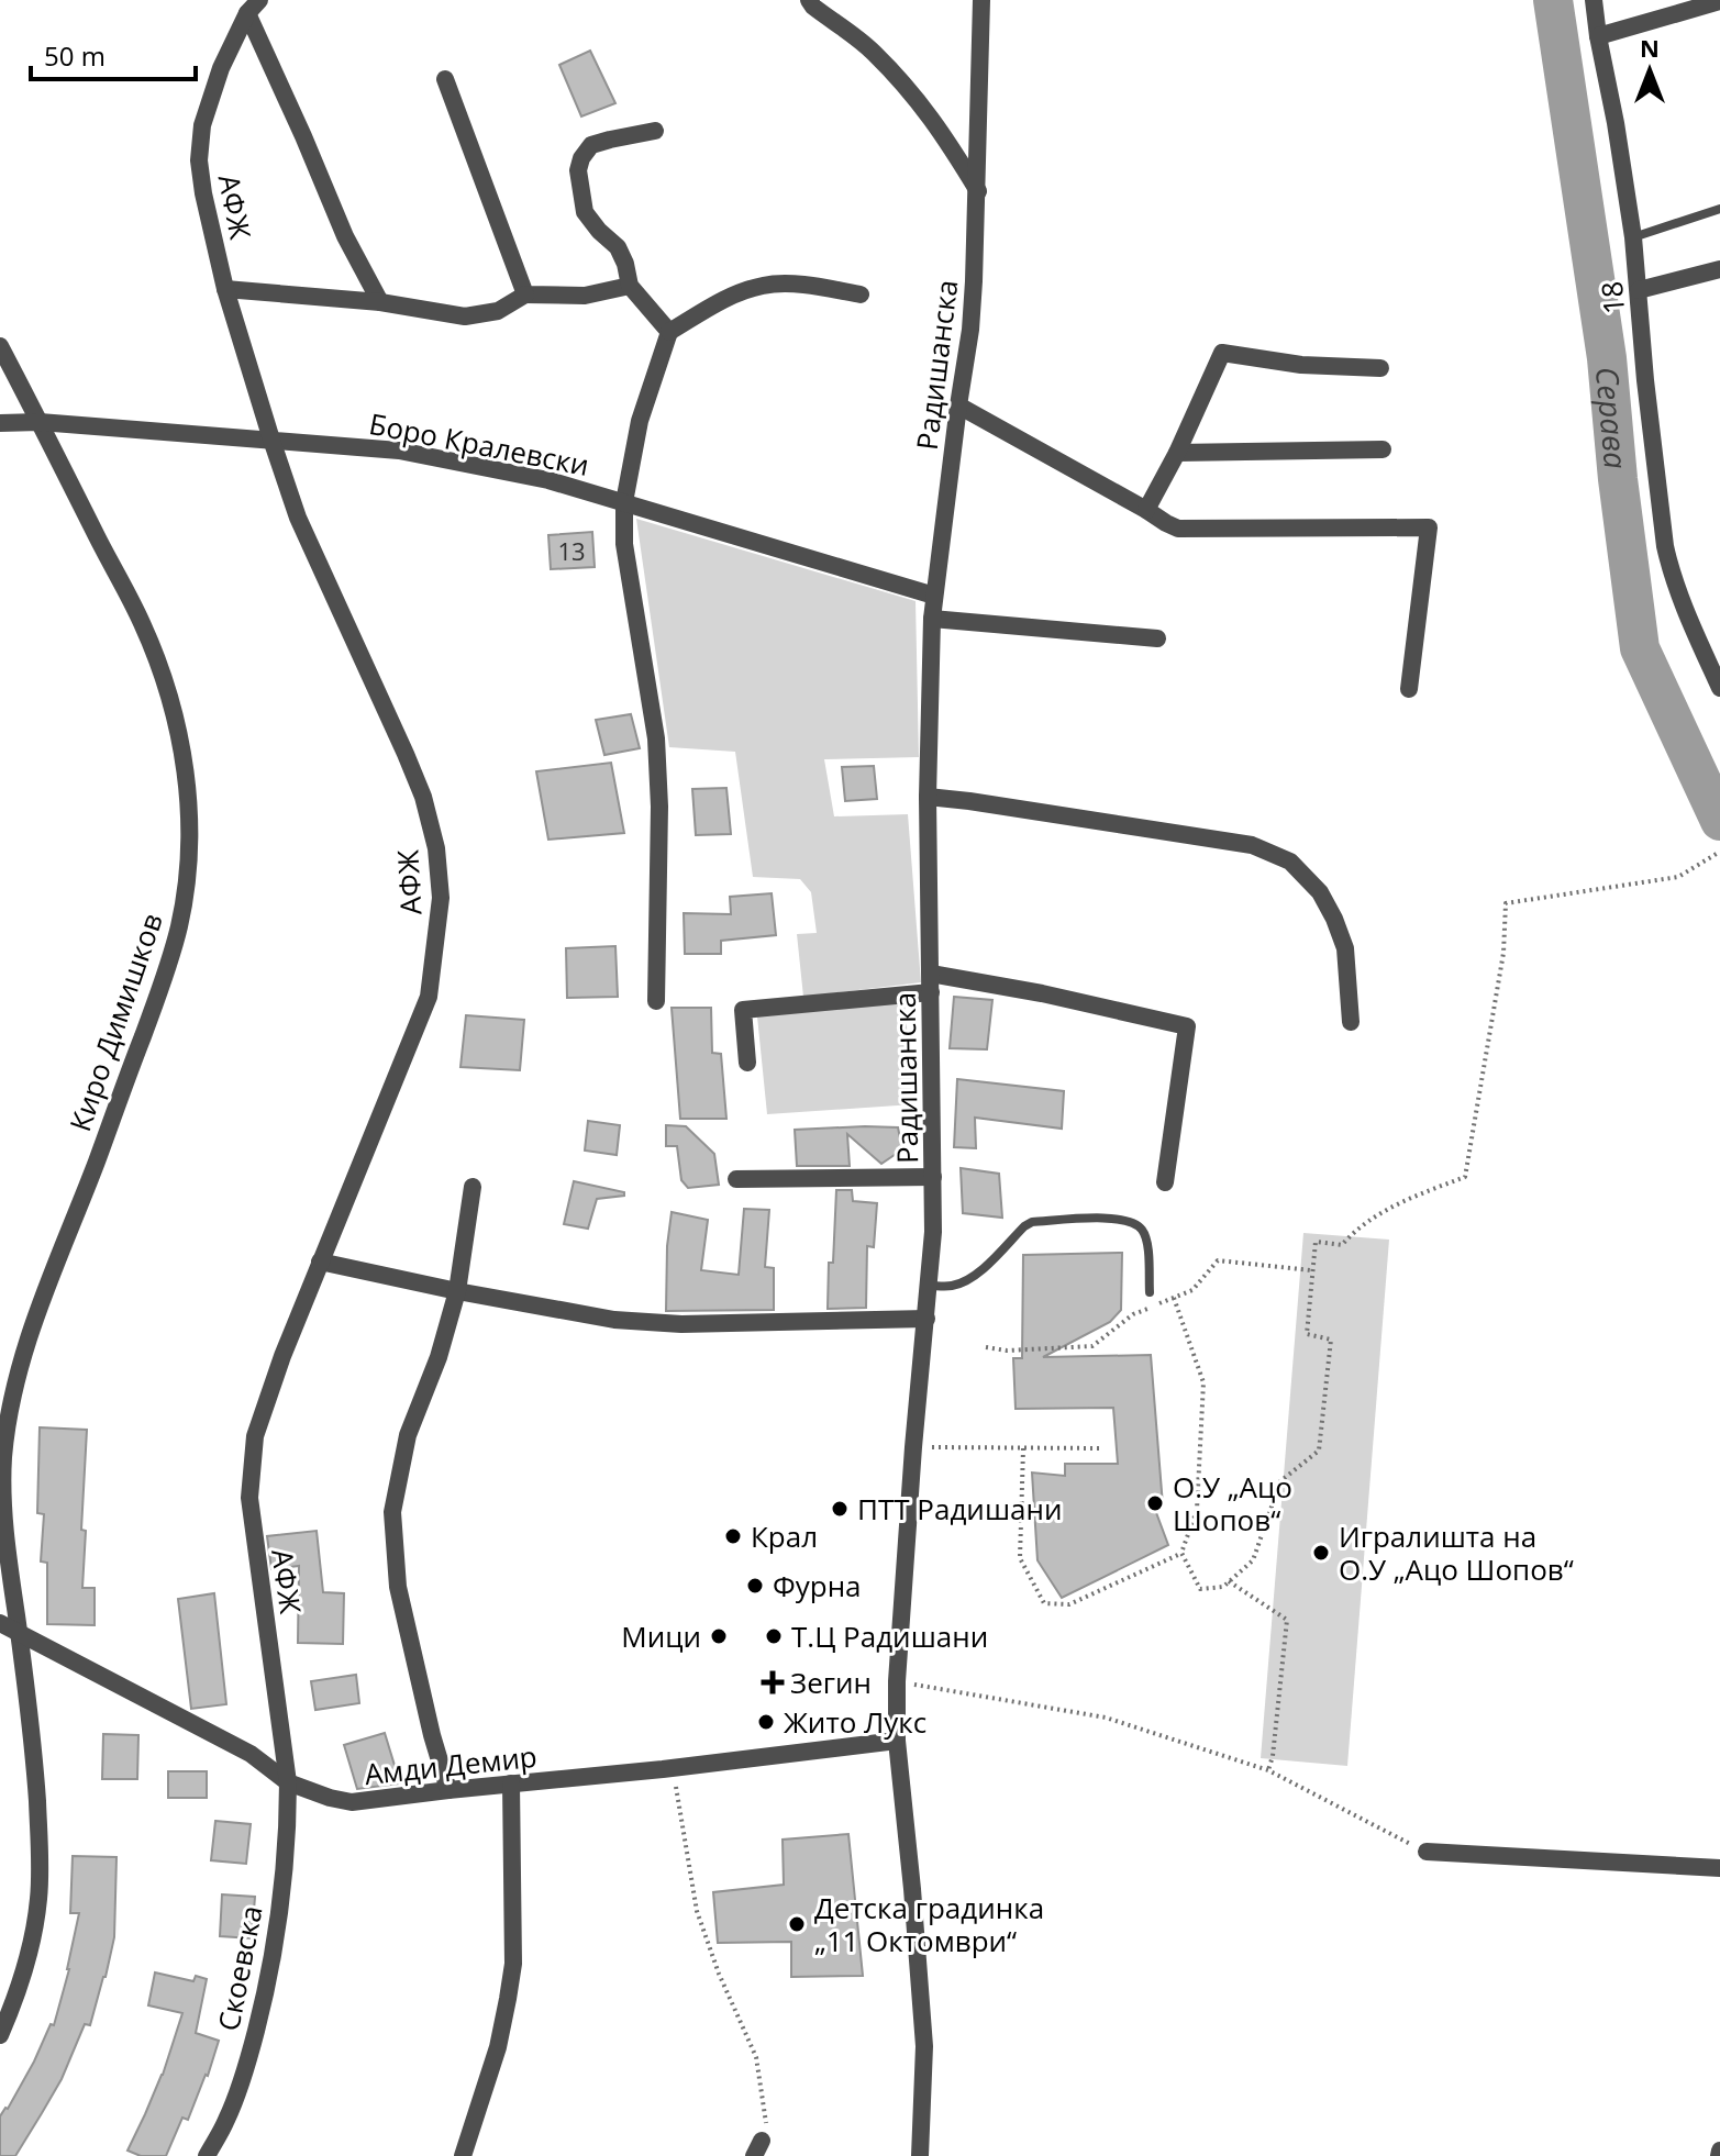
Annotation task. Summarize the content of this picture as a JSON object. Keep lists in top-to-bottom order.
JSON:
{
  "streets": {
    "street": [
      "АФЖ",
      "18",
      "Радишанска",
      "Боро Кралевски",
      "Киро Димишков",
      "Амди Демир",
      "Скоевска"
    ]
  },
  "crossings": [
    ["АФЖ", "Боро Кралевски"],
    ["АФЖ", "Амди Демир"],
    ["АФЖ", "Скоевска"],
    ["Радишанска", "Боро Кралевски"],
    ["Радишанска", "Амди Демир"],
    ["Боро Кралевски", "Киро Димишков"],
    ["Киро Димишков", "Амди Демир"],
    ["Амди Демир", "Скоевска"]
  ],
  "water": ["Серава"],
  "places": {
    "other": [
      "О.У „Ацо Шопов“",
      "ПТТ Радишани",
      "Крал",
      "Игралишта на О.У „Ацо Шопов“",
      "Фурна",
      "Мици",
      "Т.Ц Радишани",
      "Жито Лукс",
      "Детска градинка „11 Октомври“"
    ],
    "health": ["Зегин"]
  },
  "house_numbers": ["13"],
  "scale_bar": "50 m",
  "north": "top"
}
